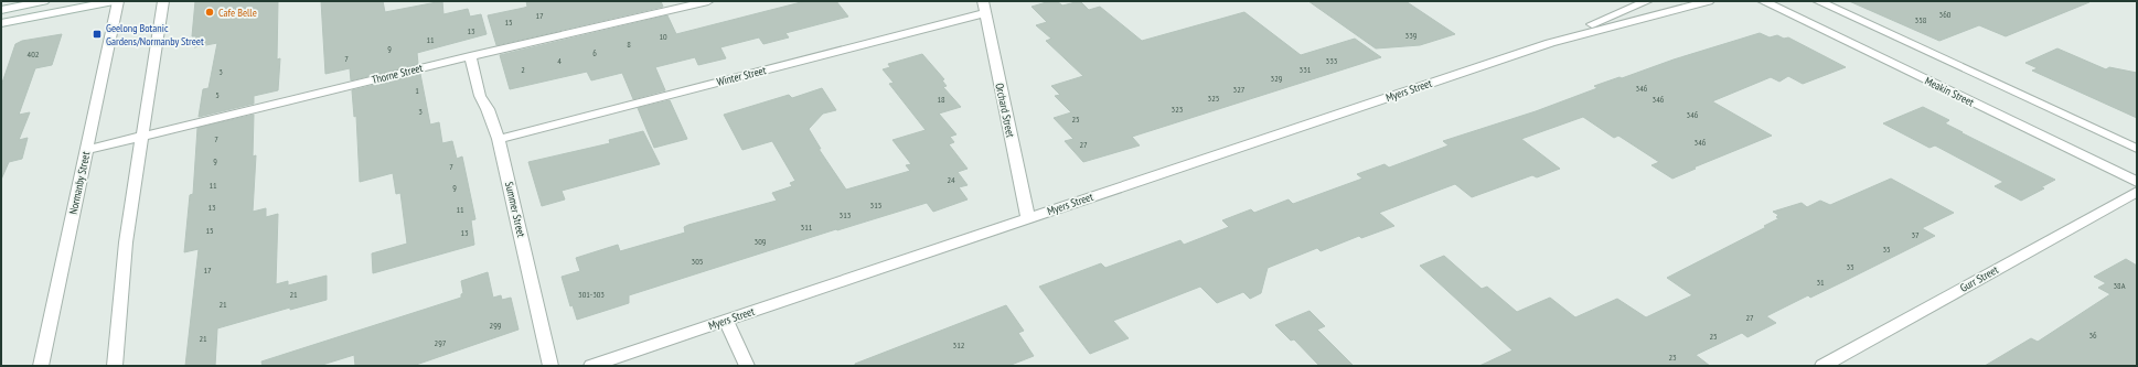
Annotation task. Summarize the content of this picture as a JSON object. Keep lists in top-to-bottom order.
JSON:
{
  "streets": {
    "street": [
      "Thorne Street",
      "Winter Street",
      "Myers Street",
      "Meakin Street",
      "Orchard Street",
      "Normanby Street",
      "Summer Street",
      "Gurr Street"
    ]
  },
  "crossings": [
    ["Thorne Street", "Normanby Street"],
    ["Thorne Street", "Summer Street"],
    ["Winter Street", "Orchard Street"],
    ["Winter Street", "Summer Street"],
    ["Myers Street", "Orchard Street"]
  ],
  "places": {
    "other": ["Cafe Belle"],
    "transit": ["Geelong Botanic Gardens/Normanby Street"]
  },
  "house_numbers": [
    "360",
    "17",
    "358",
    "15",
    "13",
    "339",
    "10",
    "11",
    "8",
    "9",
    "6",
    "402",
    "7",
    "4",
    "333",
    "2",
    "331",
    "3",
    "329",
    "346",
    "327",
    "1",
    "5",
    "325",
    "18",
    "346",
    "323",
    "3",
    "346",
    "25",
    "7",
    "346",
    "27",
    "9",
    "7",
    "24",
    "11",
    "9",
    "315",
    "13",
    "11",
    "313",
    "311",
    "15",
    "13",
    "37",
    "309",
    "35",
    "305",
    "33",
    "17",
    "31",
    "38A",
    "21",
    "301-303",
    "21",
    "27",
    "299",
    "36",
    "25",
    "21",
    "297",
    "312",
    "23"
  ]
}
